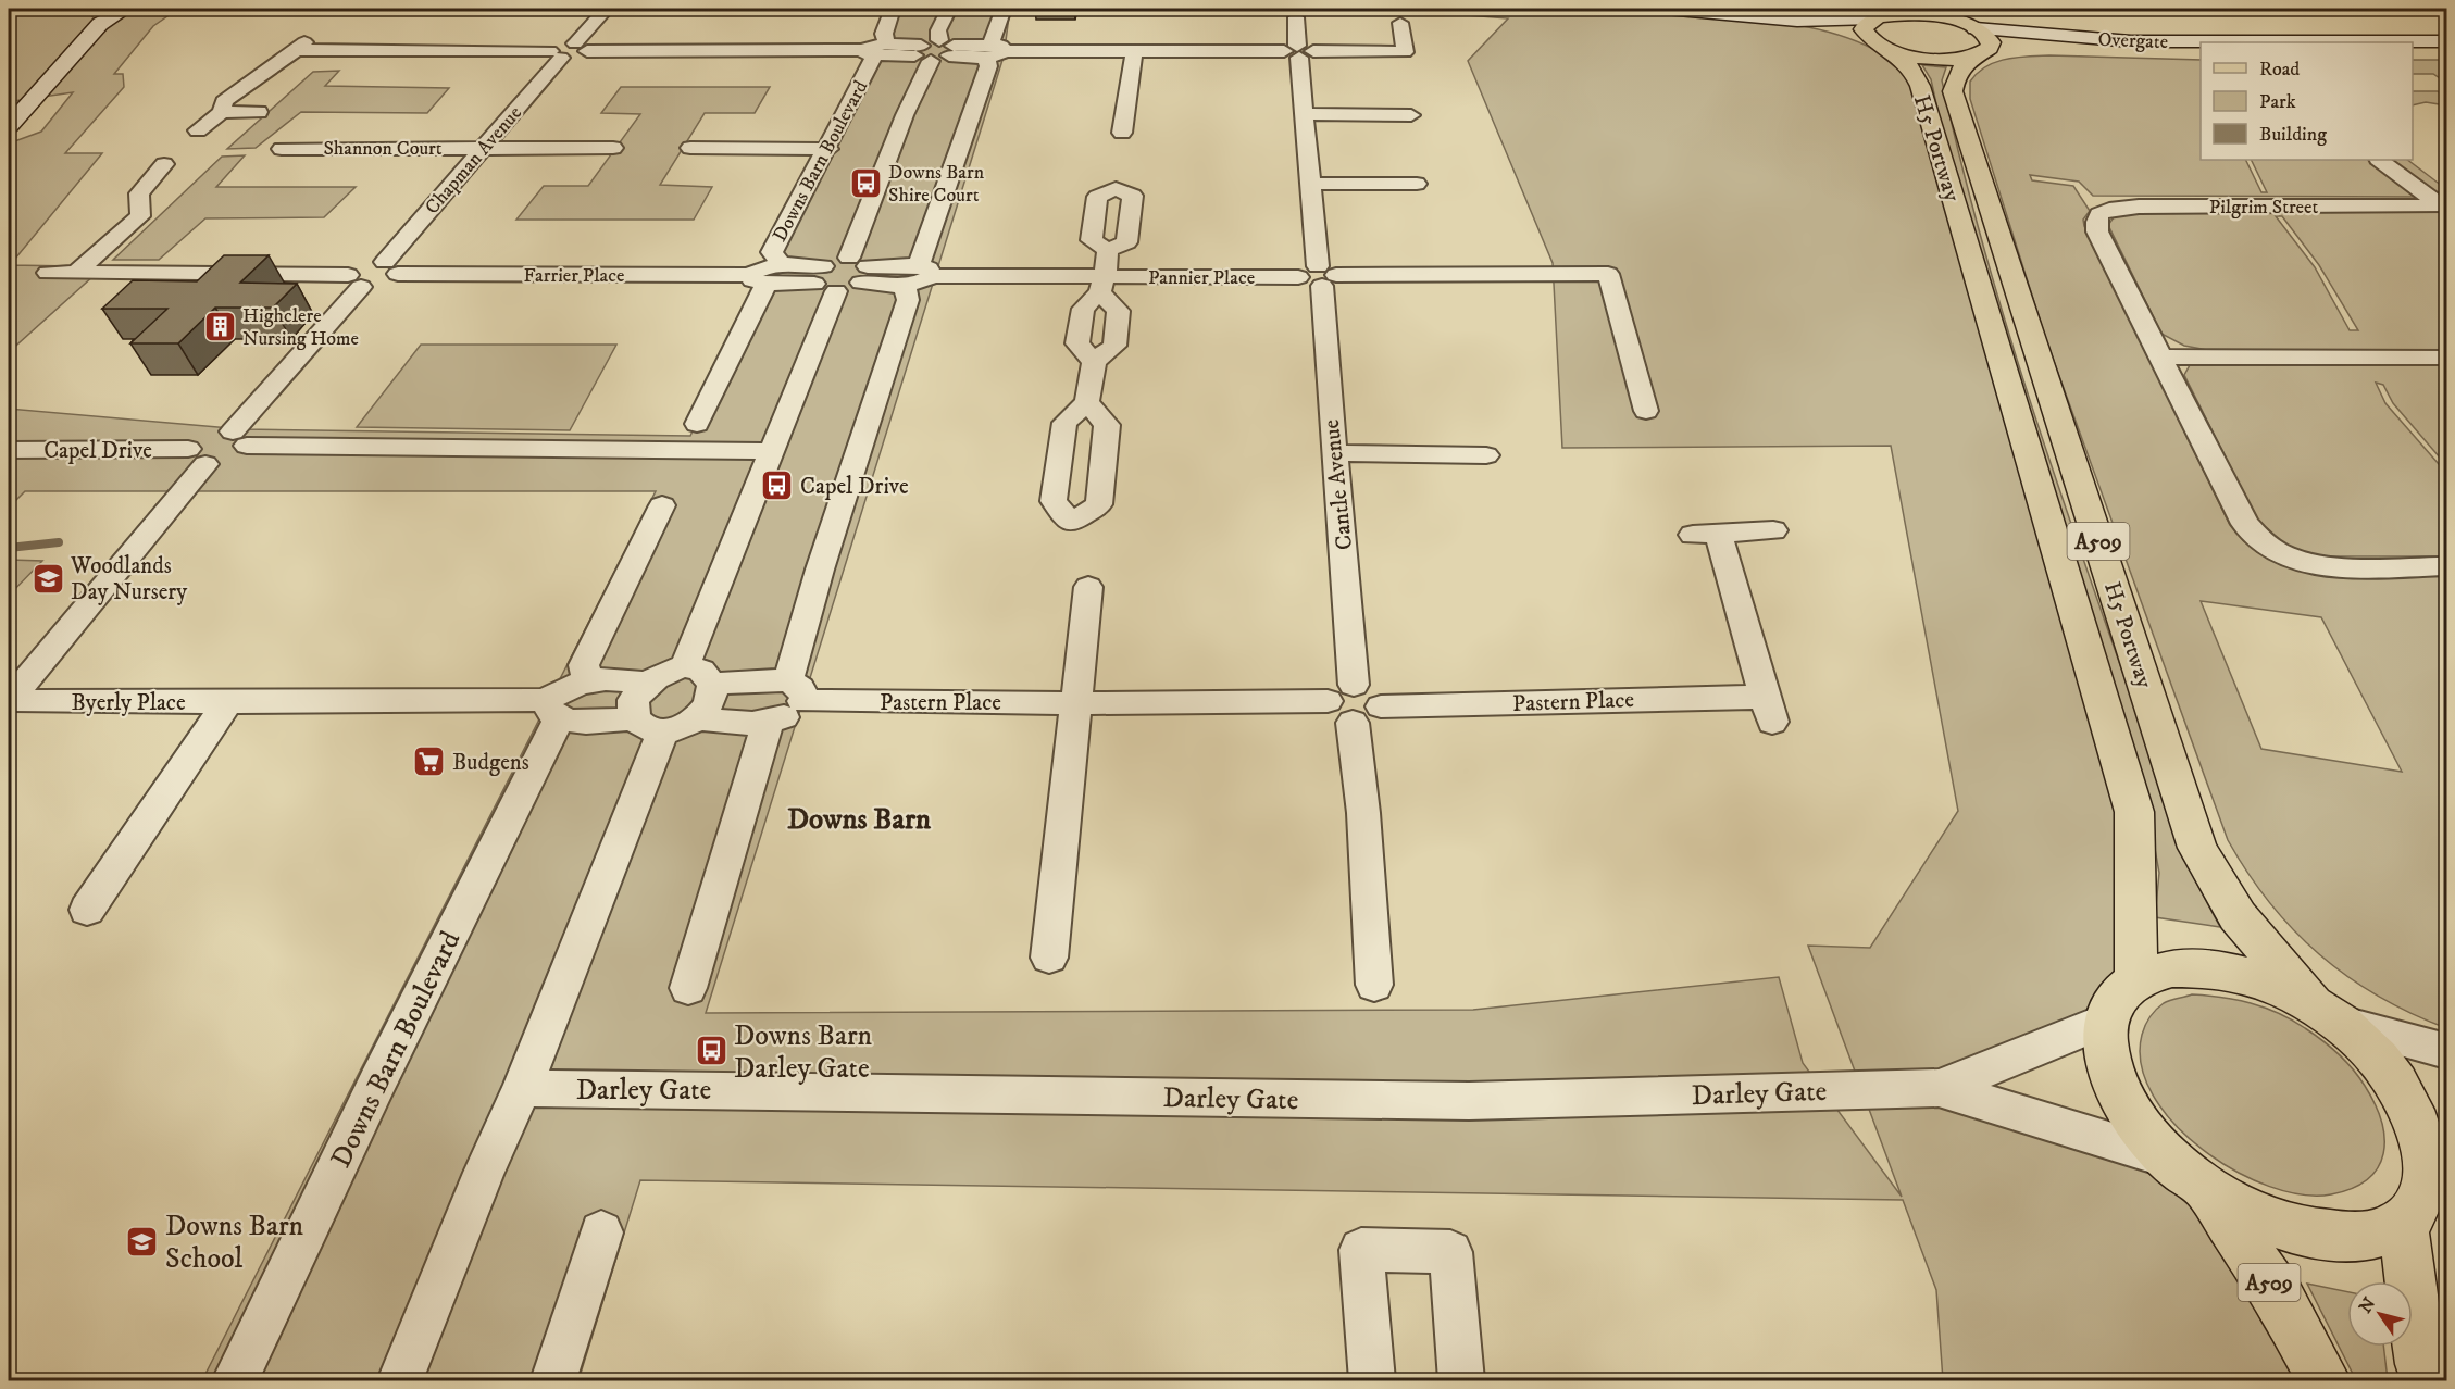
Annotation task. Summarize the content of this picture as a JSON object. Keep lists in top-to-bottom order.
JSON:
{
  "streets": {
    "main road": ["H5 Portway", "A509"],
    "street": [
      "Overgate",
      "Shannon Court",
      "Chapman Avenue",
      "Downs Barn Boulevard",
      "Pilgrim Street",
      "Farrier Place",
      "Pannier Place",
      "Capel Drive",
      "Cantle Avenue",
      "Pastern Place",
      "Byerly Place",
      "Darley Gate"
    ]
  },
  "crossings": [
    ["Overgate", "H5 Portway"],
    ["Shannon Court", "Chapman Avenue"],
    ["Chapman Avenue", "Farrier Place"],
    ["Downs Barn Boulevard", "Byerly Place"],
    ["Pannier Place", "Cantle Avenue"],
    ["Capel Drive", "Byerly Place"],
    ["Cantle Avenue", "Pastern Place"],
    ["Pastern Place", "Byerly Place"]
  ],
  "districts": ["Downs Barn"],
  "places": {
    "bus stop": ["Downs Barn Shire Court", "Capel Drive", "Downs Barn Darley Gate"],
    "building": ["Highclere Nursing Home"],
    "school or university": ["Woodlands Day Nursery", "Downs Barn School"],
    "supermarket": ["Budgens"]
  },
  "legend": ["Road", "Park", "Building"],
  "north": "top left"
}
